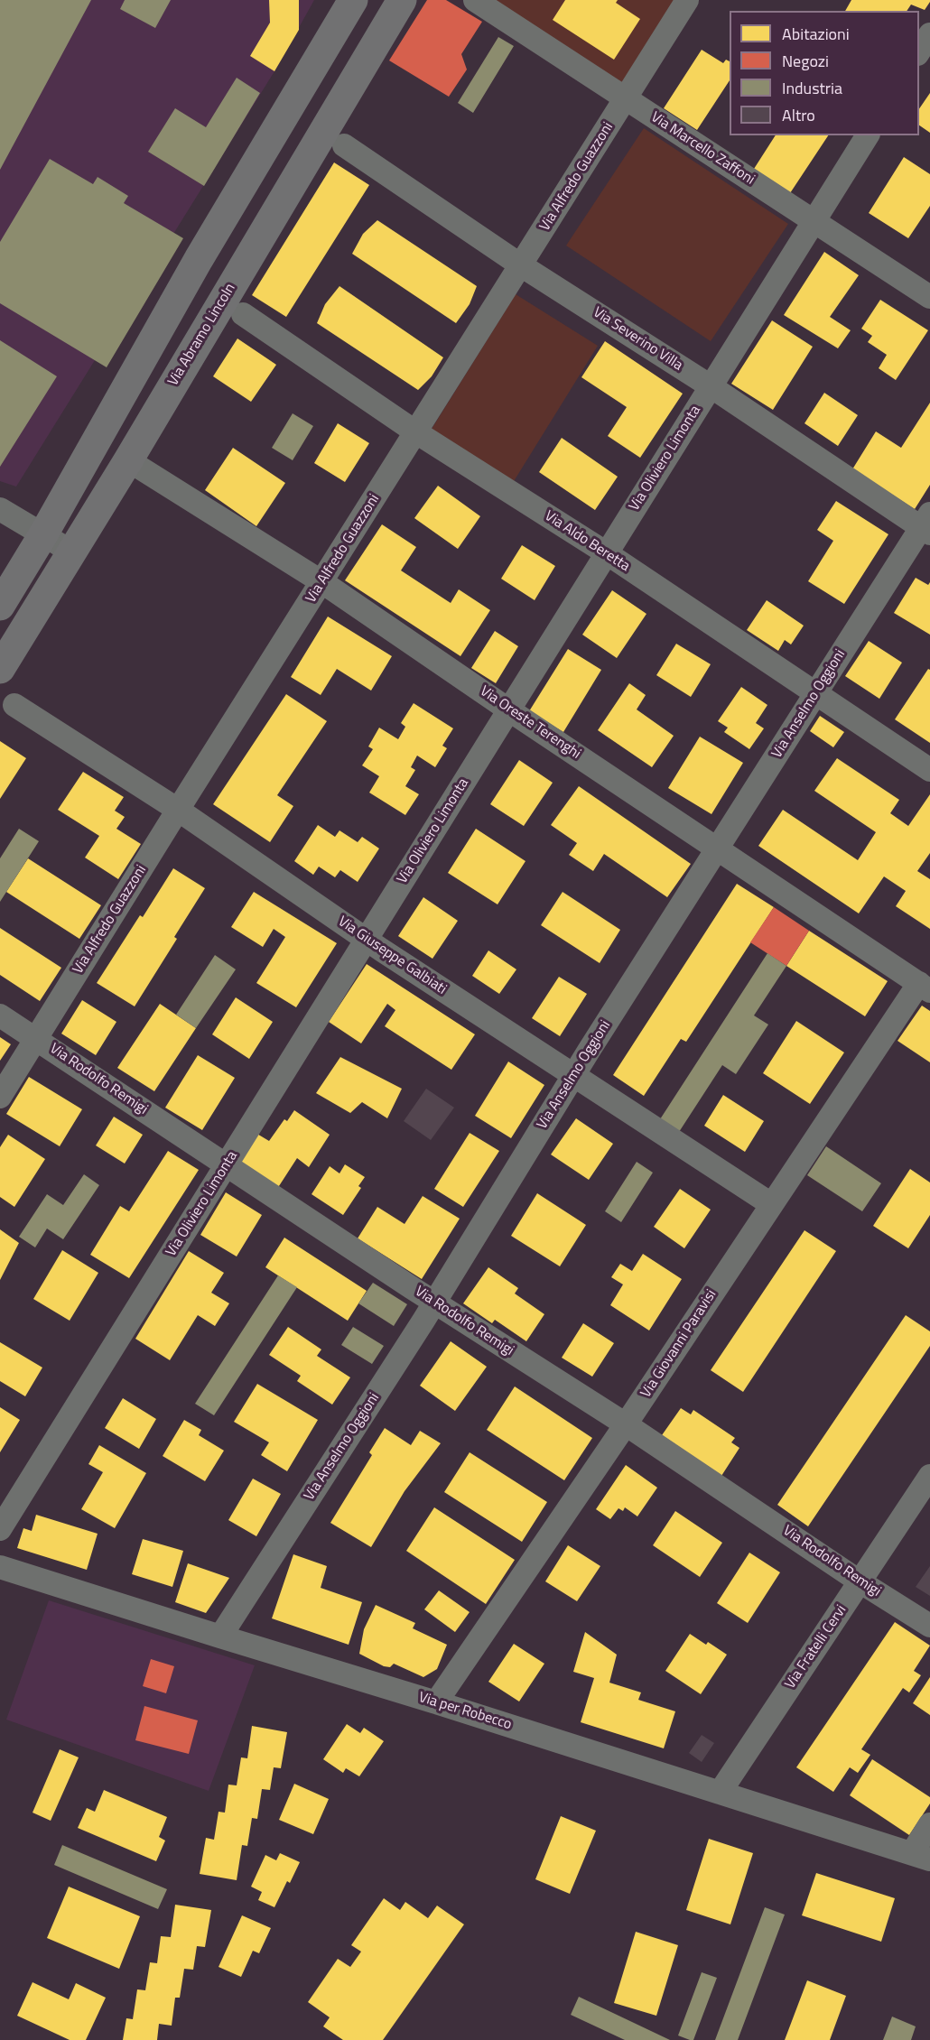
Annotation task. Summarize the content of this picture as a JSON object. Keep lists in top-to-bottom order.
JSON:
{
  "streets": {
    "main road": ["Via Abramo Lincoln"],
    "street": [
      "Via Marcello Zaffoni",
      "Via Alfredo Guazzoni",
      "Via Severino Villa",
      "Via Oliviero Limonta",
      "Via Aldo Beretta",
      "Via Anselmo Oggioni",
      "Via Oreste Terenghi",
      "Via Giuseppe Galbiati",
      "Via Rodolfo Remigi",
      "Via Giovanni Paravisi",
      "Via Fratelli Cervi",
      "Via per Robecco"
    ]
  },
  "crossings": [
    ["Via Marcello Zaffoni", "Via Alfredo Guazzoni"],
    ["Via Marcello Zaffoni", "Via Oliviero Limonta"],
    ["Via Alfredo Guazzoni", "Via Severino Villa"],
    ["Via Alfredo Guazzoni", "Via Aldo Beretta"],
    ["Via Alfredo Guazzoni", "Via Oreste Terenghi"],
    ["Via Alfredo Guazzoni", "Via Giuseppe Galbiati"],
    ["Via Alfredo Guazzoni", "Via Rodolfo Remigi"],
    ["Via Abramo Lincoln", "Via Oreste Terenghi"],
    ["Via Severino Villa", "Via Oliviero Limonta"],
    ["Via Severino Villa", "Via Anselmo Oggioni"],
    ["Via Oliviero Limonta", "Via Aldo Beretta"],
    ["Via Oliviero Limonta", "Via Oreste Terenghi"],
    ["Via Oliviero Limonta", "Via Giuseppe Galbiati"],
    ["Via Oliviero Limonta", "Via Rodolfo Remigi"],
    ["Via Aldo Beretta", "Via Anselmo Oggioni"],
    ["Via Anselmo Oggioni", "Via Oreste Terenghi"],
    ["Via Anselmo Oggioni", "Via Giuseppe Galbiati"],
    ["Via Anselmo Oggioni", "Via Rodolfo Remigi"],
    ["Via Anselmo Oggioni", "Via per Robecco"],
    ["Via Oreste Terenghi", "Via Giovanni Paravisi"],
    ["Via Giuseppe Galbiati", "Via Giovanni Paravisi"],
    ["Via Rodolfo Remigi", "Via Giovanni Paravisi"],
    ["Via Rodolfo Remigi", "Via Fratelli Cervi"],
    ["Via Giovanni Paravisi", "Via per Robecco"],
    ["Via Fratelli Cervi", "Via per Robecco"]
  ],
  "legend": [
    "Abitazioni",
    "Negozi",
    "Industria",
    "Altro"
  ]
}
